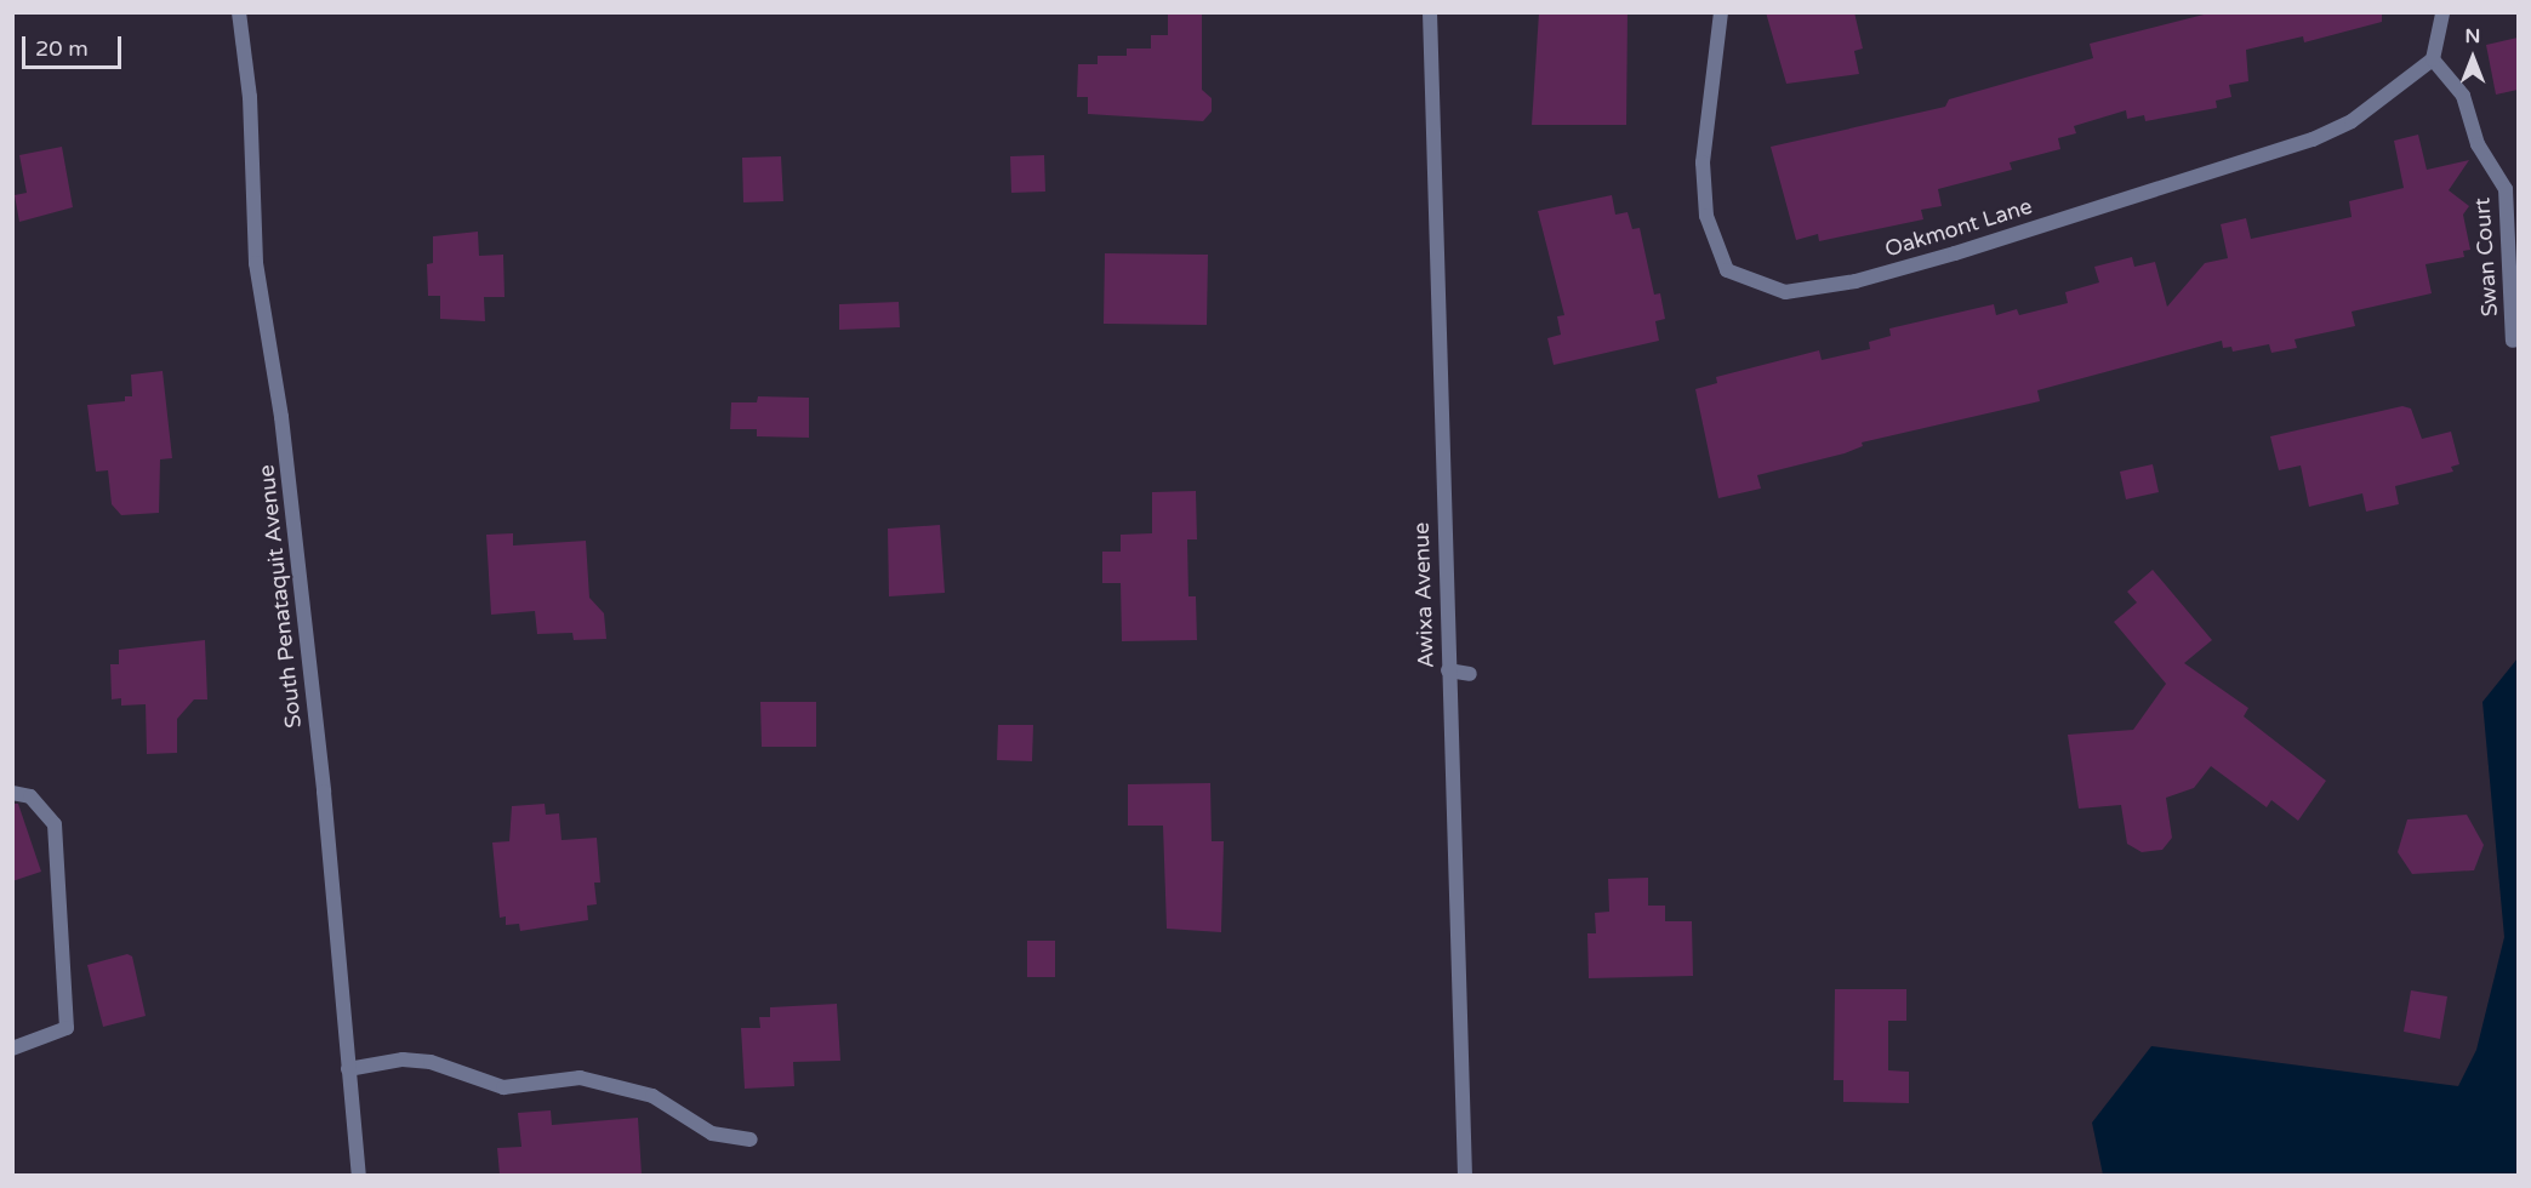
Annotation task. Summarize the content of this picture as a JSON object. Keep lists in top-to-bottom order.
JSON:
{
  "streets": {
    "street": [
      "Oakmont Lane",
      "Swan Court",
      "Awixa Avenue",
      "South Penataquit Avenue"
    ]
  },
  "crossings": [
    ["Oakmont Lane", "Swan Court"]
  ],
  "scale_bar": "20 m",
  "north": "top"
}
